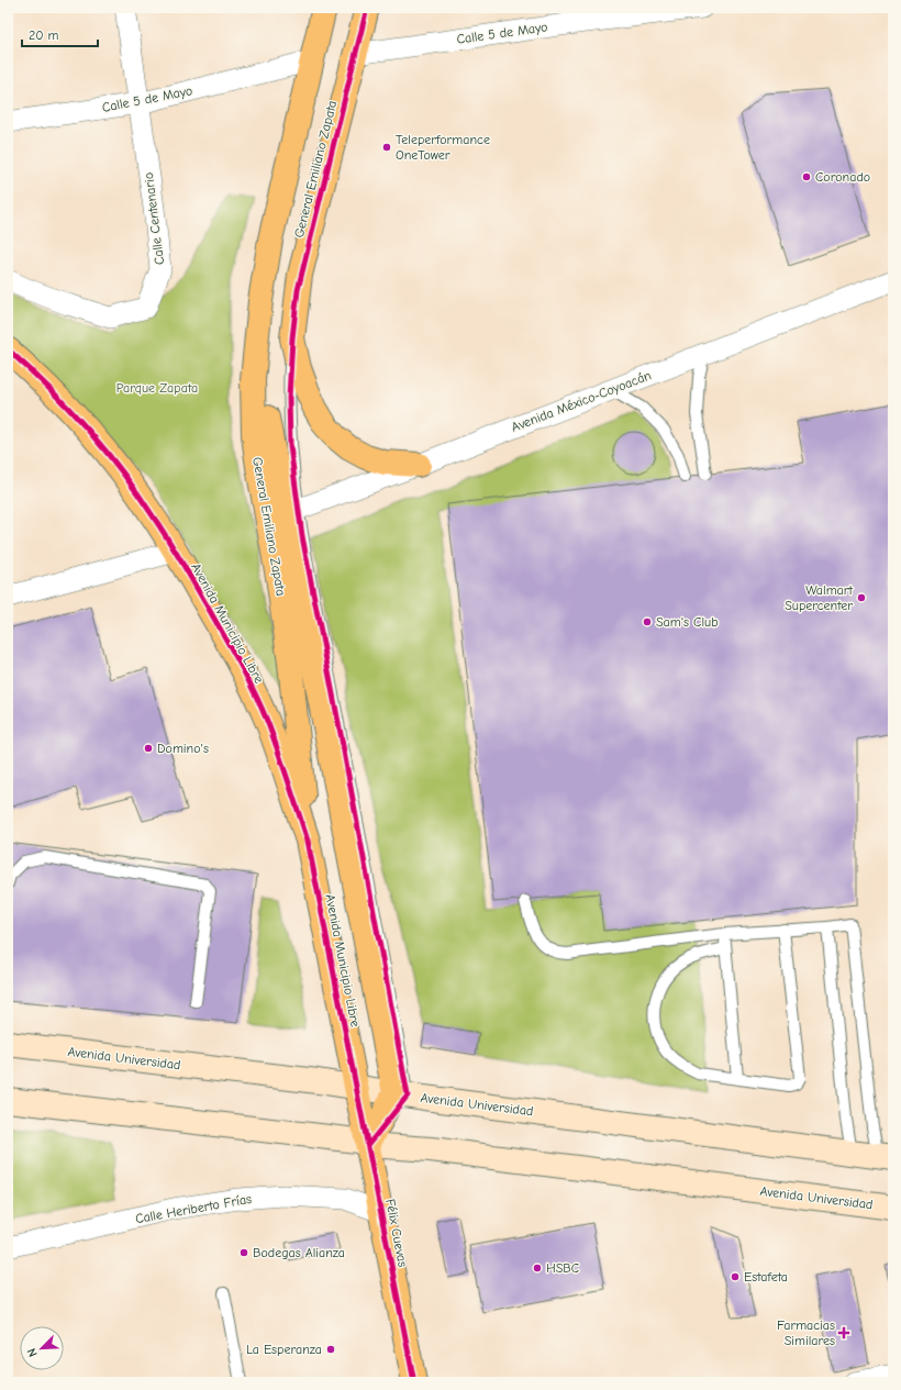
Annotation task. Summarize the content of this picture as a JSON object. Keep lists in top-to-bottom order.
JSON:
{
  "streets": {
    "main road": [
      "General Emiliano Zapata",
      "Avenida Municipio Libre",
      "Avenida Universidad",
      "Félix Cuevas"
    ],
    "street": [
      "Calle 5 de Mayo",
      "Calle Centenario",
      "Avenida México-Coyoacán",
      "Calle Heriberto Frías"
    ]
  },
  "crossings": [
    ["Calle 5 de Mayo", "General Emiliano Zapata"],
    ["Calle 5 de Mayo", "Calle Centenario"],
    ["General Emiliano Zapata", "Avenida México-Coyoacán"],
    ["General Emiliano Zapata", "Avenida Municipio Libre"],
    ["Avenida Municipio Libre", "Avenida Universidad"],
    ["Avenida Municipio Libre", "Félix Cuevas"],
    ["Avenida Universidad", "Félix Cuevas"],
    ["Calle Heriberto Frías", "Félix Cuevas"]
  ],
  "parks": ["Parque Zapata"],
  "places": {
    "other": [
      "Teleperformance OneTower",
      "Coronado",
      "Walmart Supercenter",
      "Sam's Club",
      "Domino's",
      "Bodegas Alianza",
      "HSBC",
      "Estafeta",
      "La Esperanza"
    ],
    "health": ["Farmacias Similares"]
  },
  "scale_bar": "20 m",
  "north": "bottom left"
}
